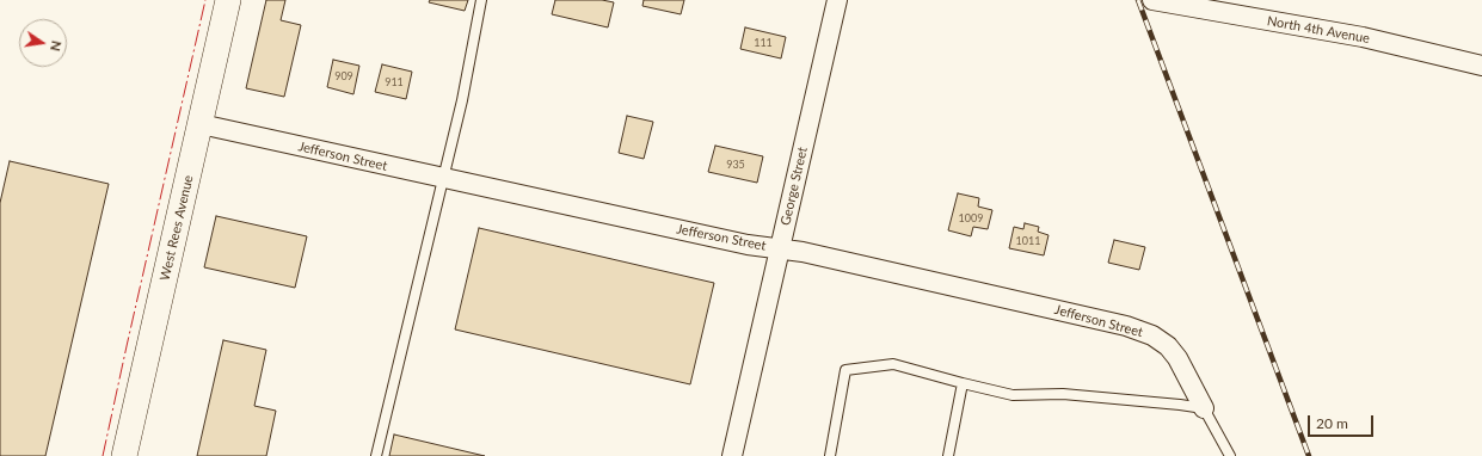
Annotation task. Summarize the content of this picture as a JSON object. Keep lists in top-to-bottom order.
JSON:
{
  "streets": {
    "street": [
      "North 4th Avenue",
      "Jefferson Street",
      "George Street",
      "West Rees Avenue"
    ]
  },
  "crossings": [
    ["Jefferson Street", "George Street"],
    ["Jefferson Street", "West Rees Avenue"]
  ],
  "house_numbers": [
    "111",
    "909",
    "911",
    "935",
    "1009",
    "1011"
  ],
  "scale_bar": "20 m",
  "north": "right"
}
